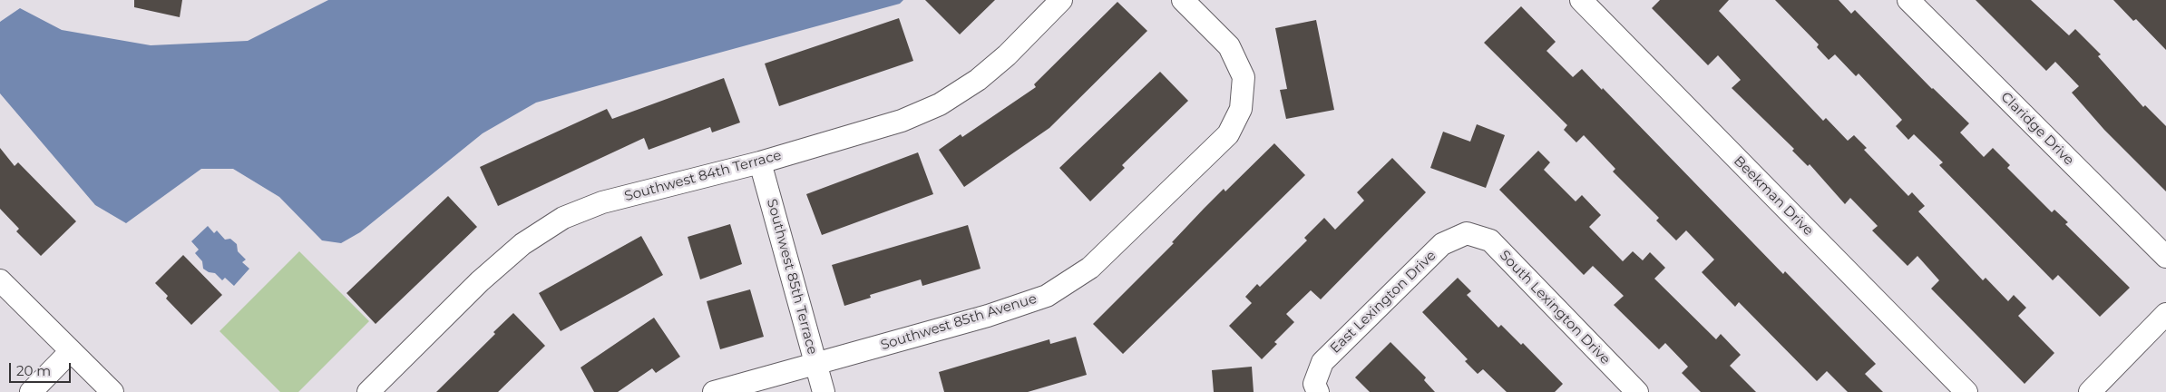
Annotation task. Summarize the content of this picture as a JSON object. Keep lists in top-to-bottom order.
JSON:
{
  "streets": {
    "street": [
      "Claridge Drive",
      "Southwest 84th Terrace",
      "Beekman Drive",
      "Southwest 85th Terrace",
      "East Lexington Drive",
      "South Lexington Drive",
      "Southwest 85th Avenue"
    ]
  },
  "crossings": [
    ["Southwest 84th Terrace", "Southwest 85th Terrace"],
    ["Southwest 85th Terrace", "Southwest 85th Avenue"],
    ["East Lexington Drive", "South Lexington Drive"]
  ],
  "scale_bar": "20 m"
}
